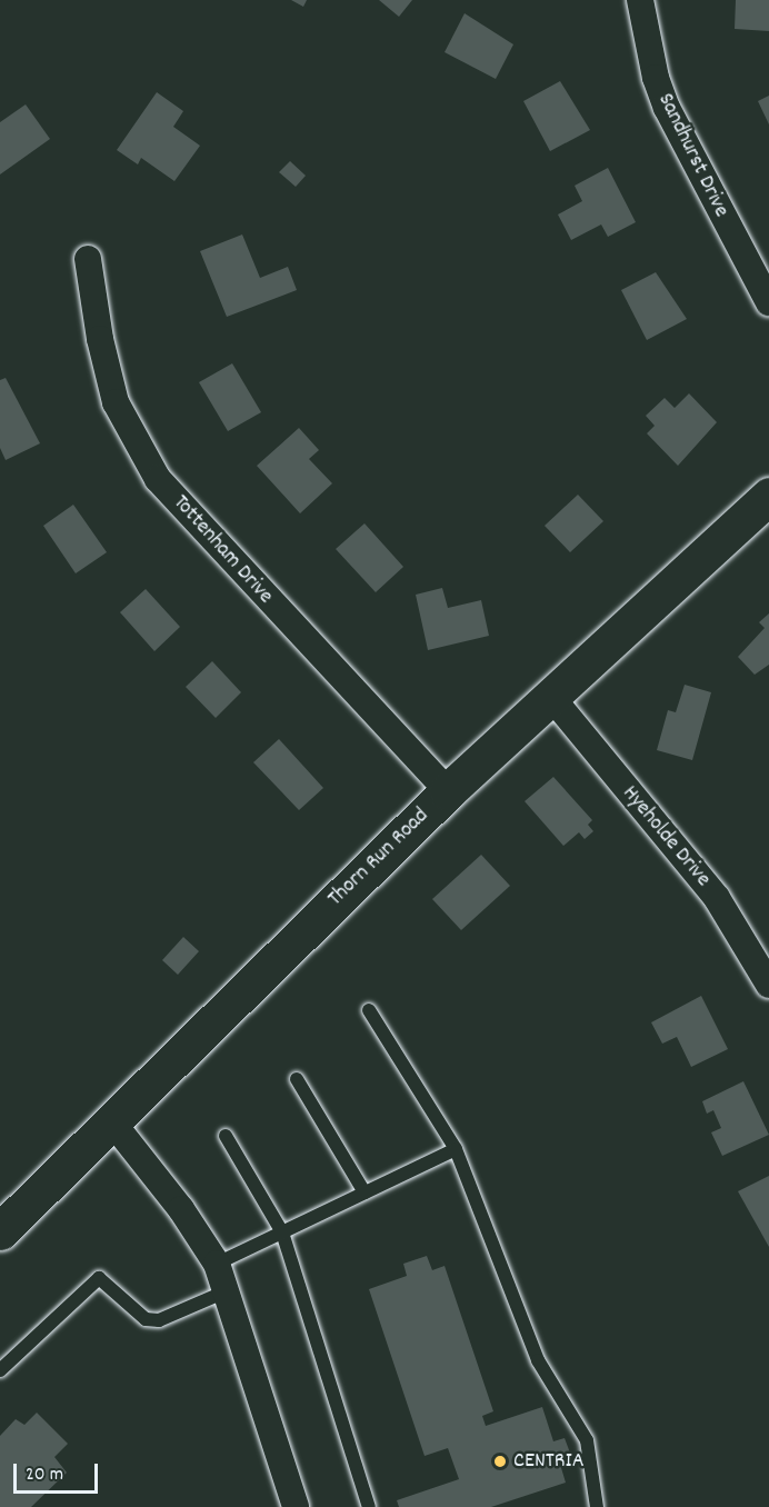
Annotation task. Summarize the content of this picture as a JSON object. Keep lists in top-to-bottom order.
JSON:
{
  "streets": {
    "street": [
      "Sandhurst Drive",
      "Tottenham Drive",
      "Hyeholde Drive",
      "Thorn Run Road"
    ]
  },
  "crossings": [
    ["Tottenham Drive", "Thorn Run Road"],
    ["Hyeholde Drive", "Thorn Run Road"]
  ],
  "places": ["CENTRIA"],
  "scale_bar": "20 m"
}
